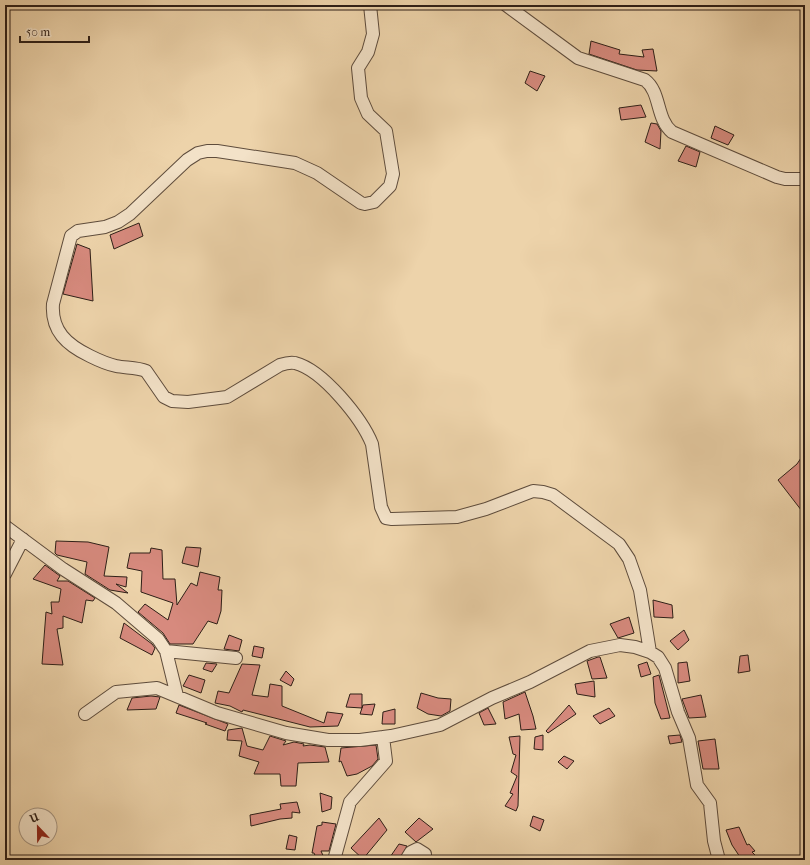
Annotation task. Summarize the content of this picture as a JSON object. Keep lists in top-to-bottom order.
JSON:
{
  "scale_bar": "50 m",
  "north": "top"
}
